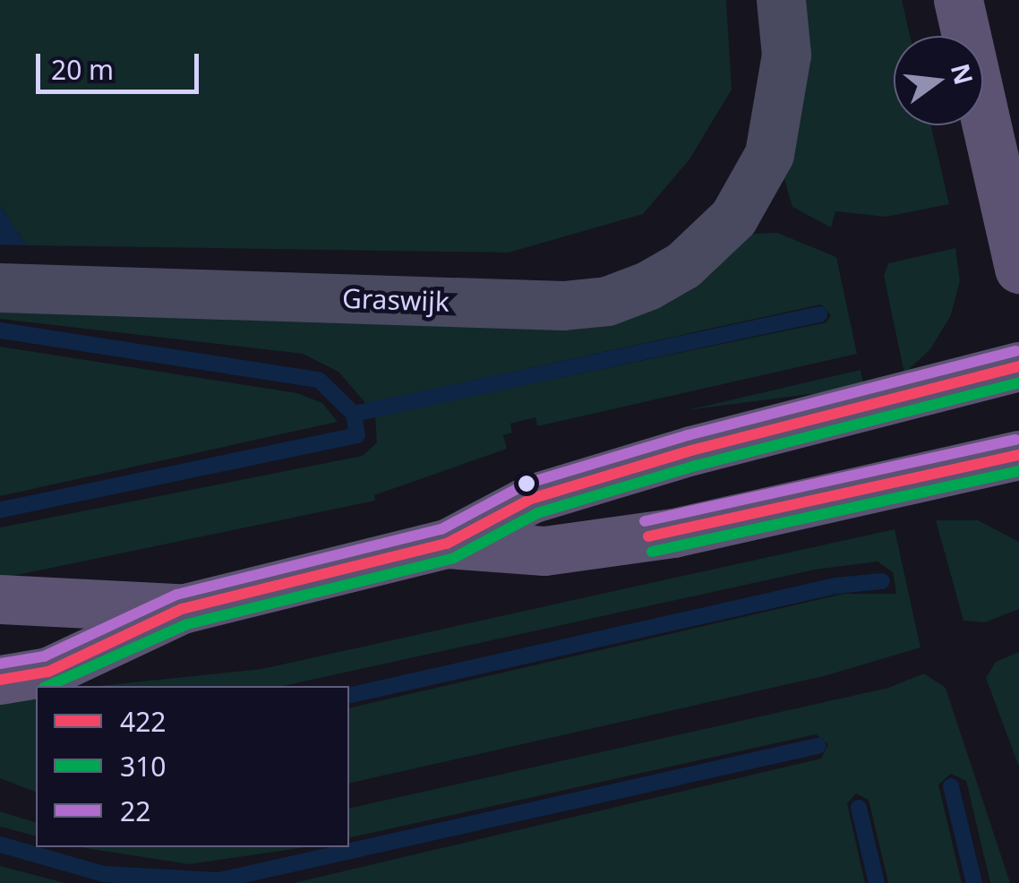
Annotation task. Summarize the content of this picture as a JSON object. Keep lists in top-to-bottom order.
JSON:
{
  "streets": {
    "street": ["Graswijk"]
  },
  "lines": ["transit line 22", "transit line 422", "transit line 310"],
  "legend": ["422", "310", "22"],
  "scale_bar": "20 m",
  "north": "right"
}
